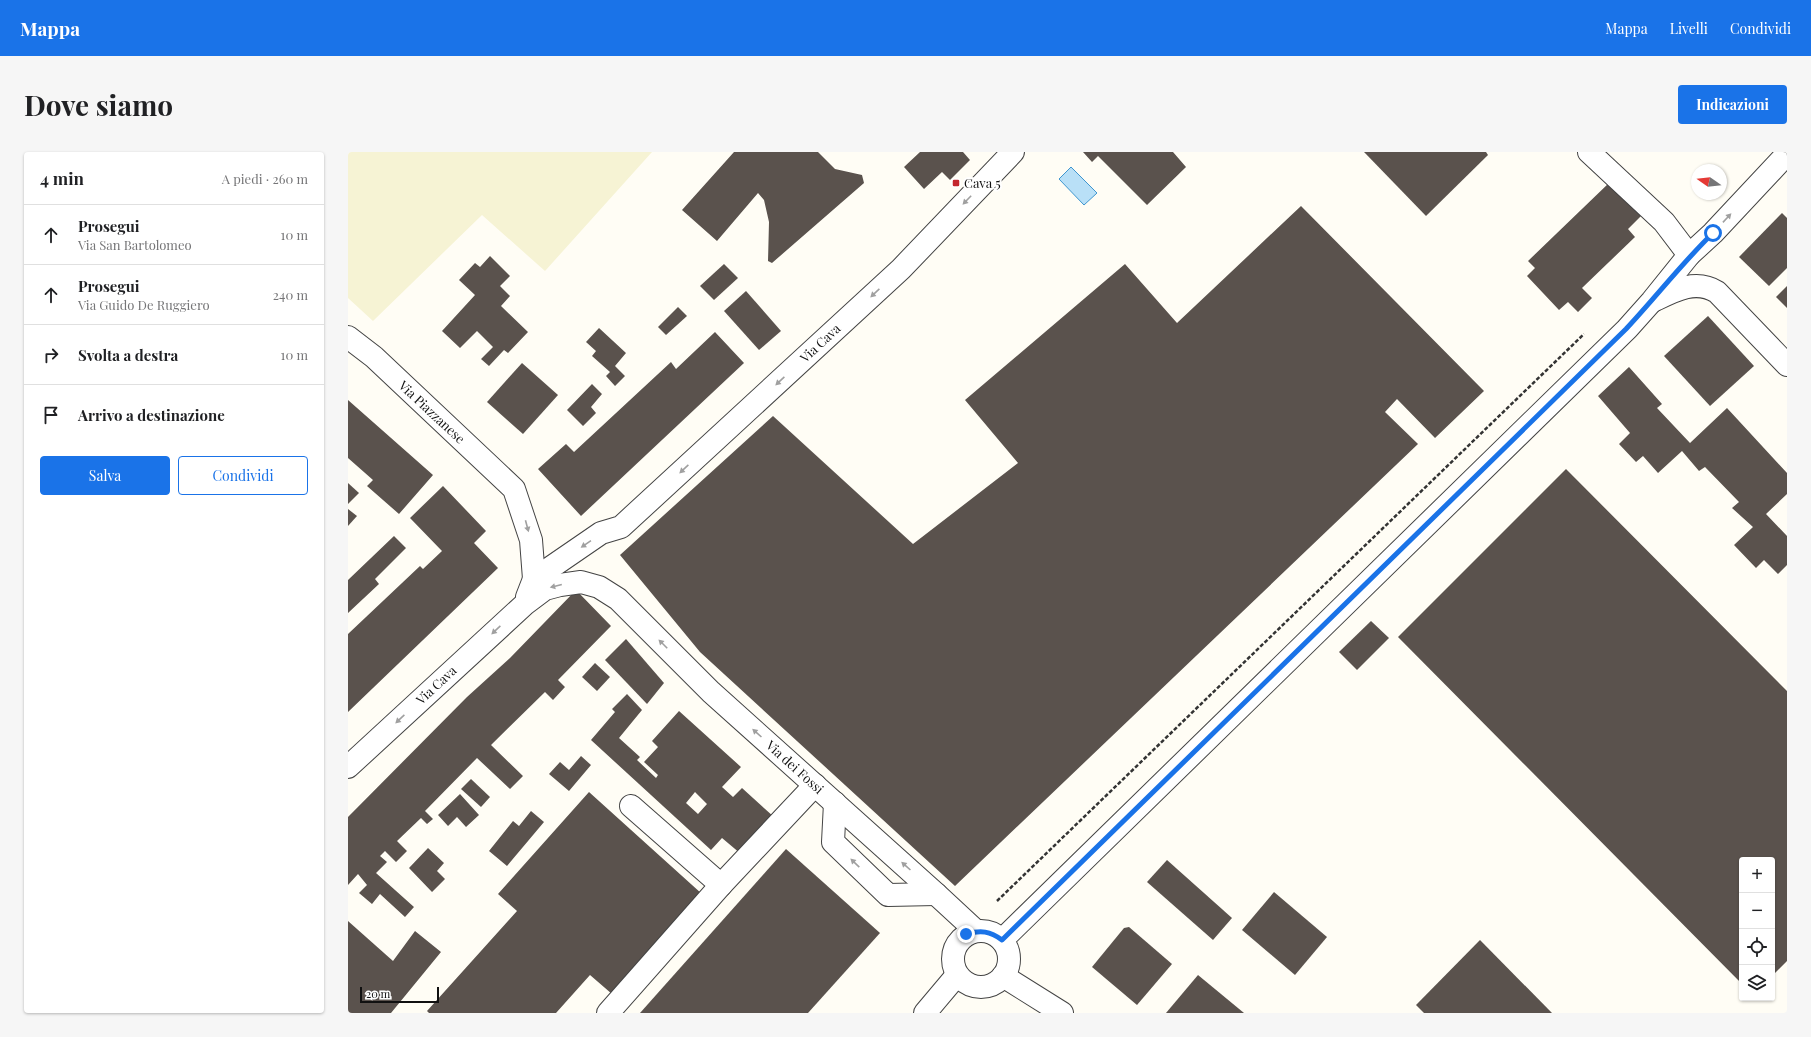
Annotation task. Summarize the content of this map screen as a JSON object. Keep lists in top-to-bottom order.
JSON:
{
  "streets": {
    "street": ["Via Cava", "Via Piazzanese", "Via dei Fossi"]
  },
  "crossings": [
    ["Via Cava", "Via Piazzanese"],
    ["Via Cava", "Via dei Fossi"]
  ],
  "one_way": ["Via Cava", "Via Piazzanese", "Via dei Fossi"],
  "places": {
    "transit": ["Cava 5"]
  },
  "scale_bar": "20 m",
  "north": "left",
  "page": {
    "header": "Mappa",
    "nav": ["Mappa", "Livelli", "Condividi"],
    "buttons": [
      "Indicazioni",
      ["Salva", "Condividi"]
    ],
    "title": "Dove siamo",
    "heading": ["4 min", "A piedi · 260 m"],
    "list": [
      ["Prosegui", "Via San Bartolomeo", "10 m"],
      ["Prosegui", "Via Guido De Ruggiero", "240 m"],
      ["Svolta a destra", "10 m"],
      "Arrivo a destinazione"
    ],
    "map_buttons": ["+", "−"],
    "scale": "20 m"
  }
}
